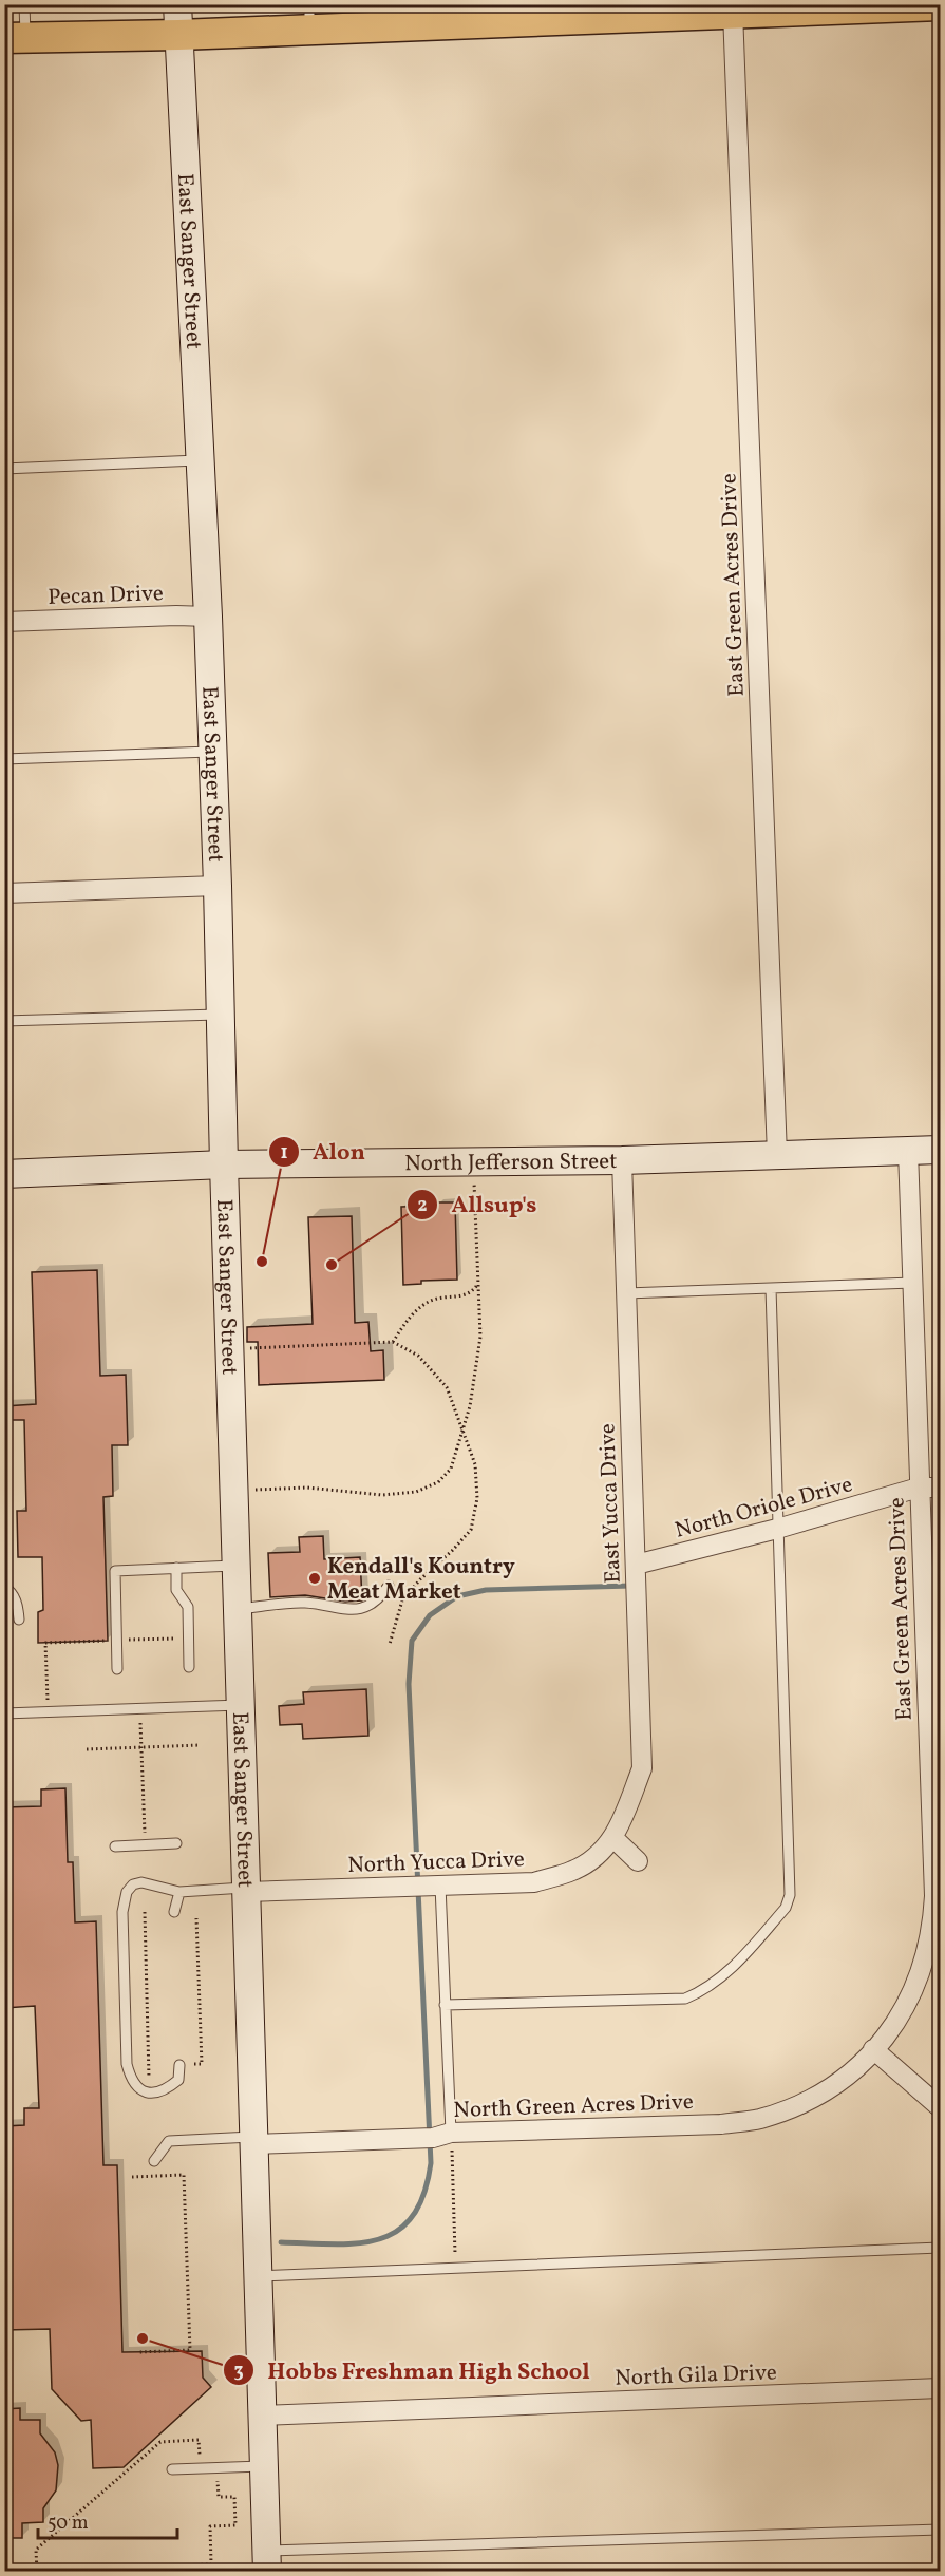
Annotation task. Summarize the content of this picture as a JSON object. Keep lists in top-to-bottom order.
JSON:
{
  "streets": {
    "main road": ["East Sanger Street", "North Jefferson Street"],
    "street": [
      "East Green Acres Drive",
      "Pecan Drive",
      "East Yucca Drive",
      "North Oriole Drive",
      "North Yucca Drive",
      "North Green Acres Drive",
      "North Gila Drive"
    ]
  },
  "crossings": [
    ["East Sanger Street", "Pecan Drive"],
    ["East Sanger Street", "North Jefferson Street"],
    ["East Sanger Street", "North Yucca Drive"],
    ["East Sanger Street", "North Green Acres Drive"],
    ["East Sanger Street", "North Gila Drive"],
    ["East Green Acres Drive", "North Jefferson Street"],
    ["East Green Acres Drive", "North Oriole Drive"],
    ["East Green Acres Drive", "North Green Acres Drive"],
    ["North Jefferson Street", "East Yucca Drive"],
    ["East Yucca Drive", "North Oriole Drive"],
    ["East Yucca Drive", "North Yucca Drive"]
  ],
  "places": [
    "Alon",
    "Allsup's",
    "Kendall's Kountry Meat Market",
    "Hobbs Freshman High School"
  ],
  "scale_bar": "50 m"
}
